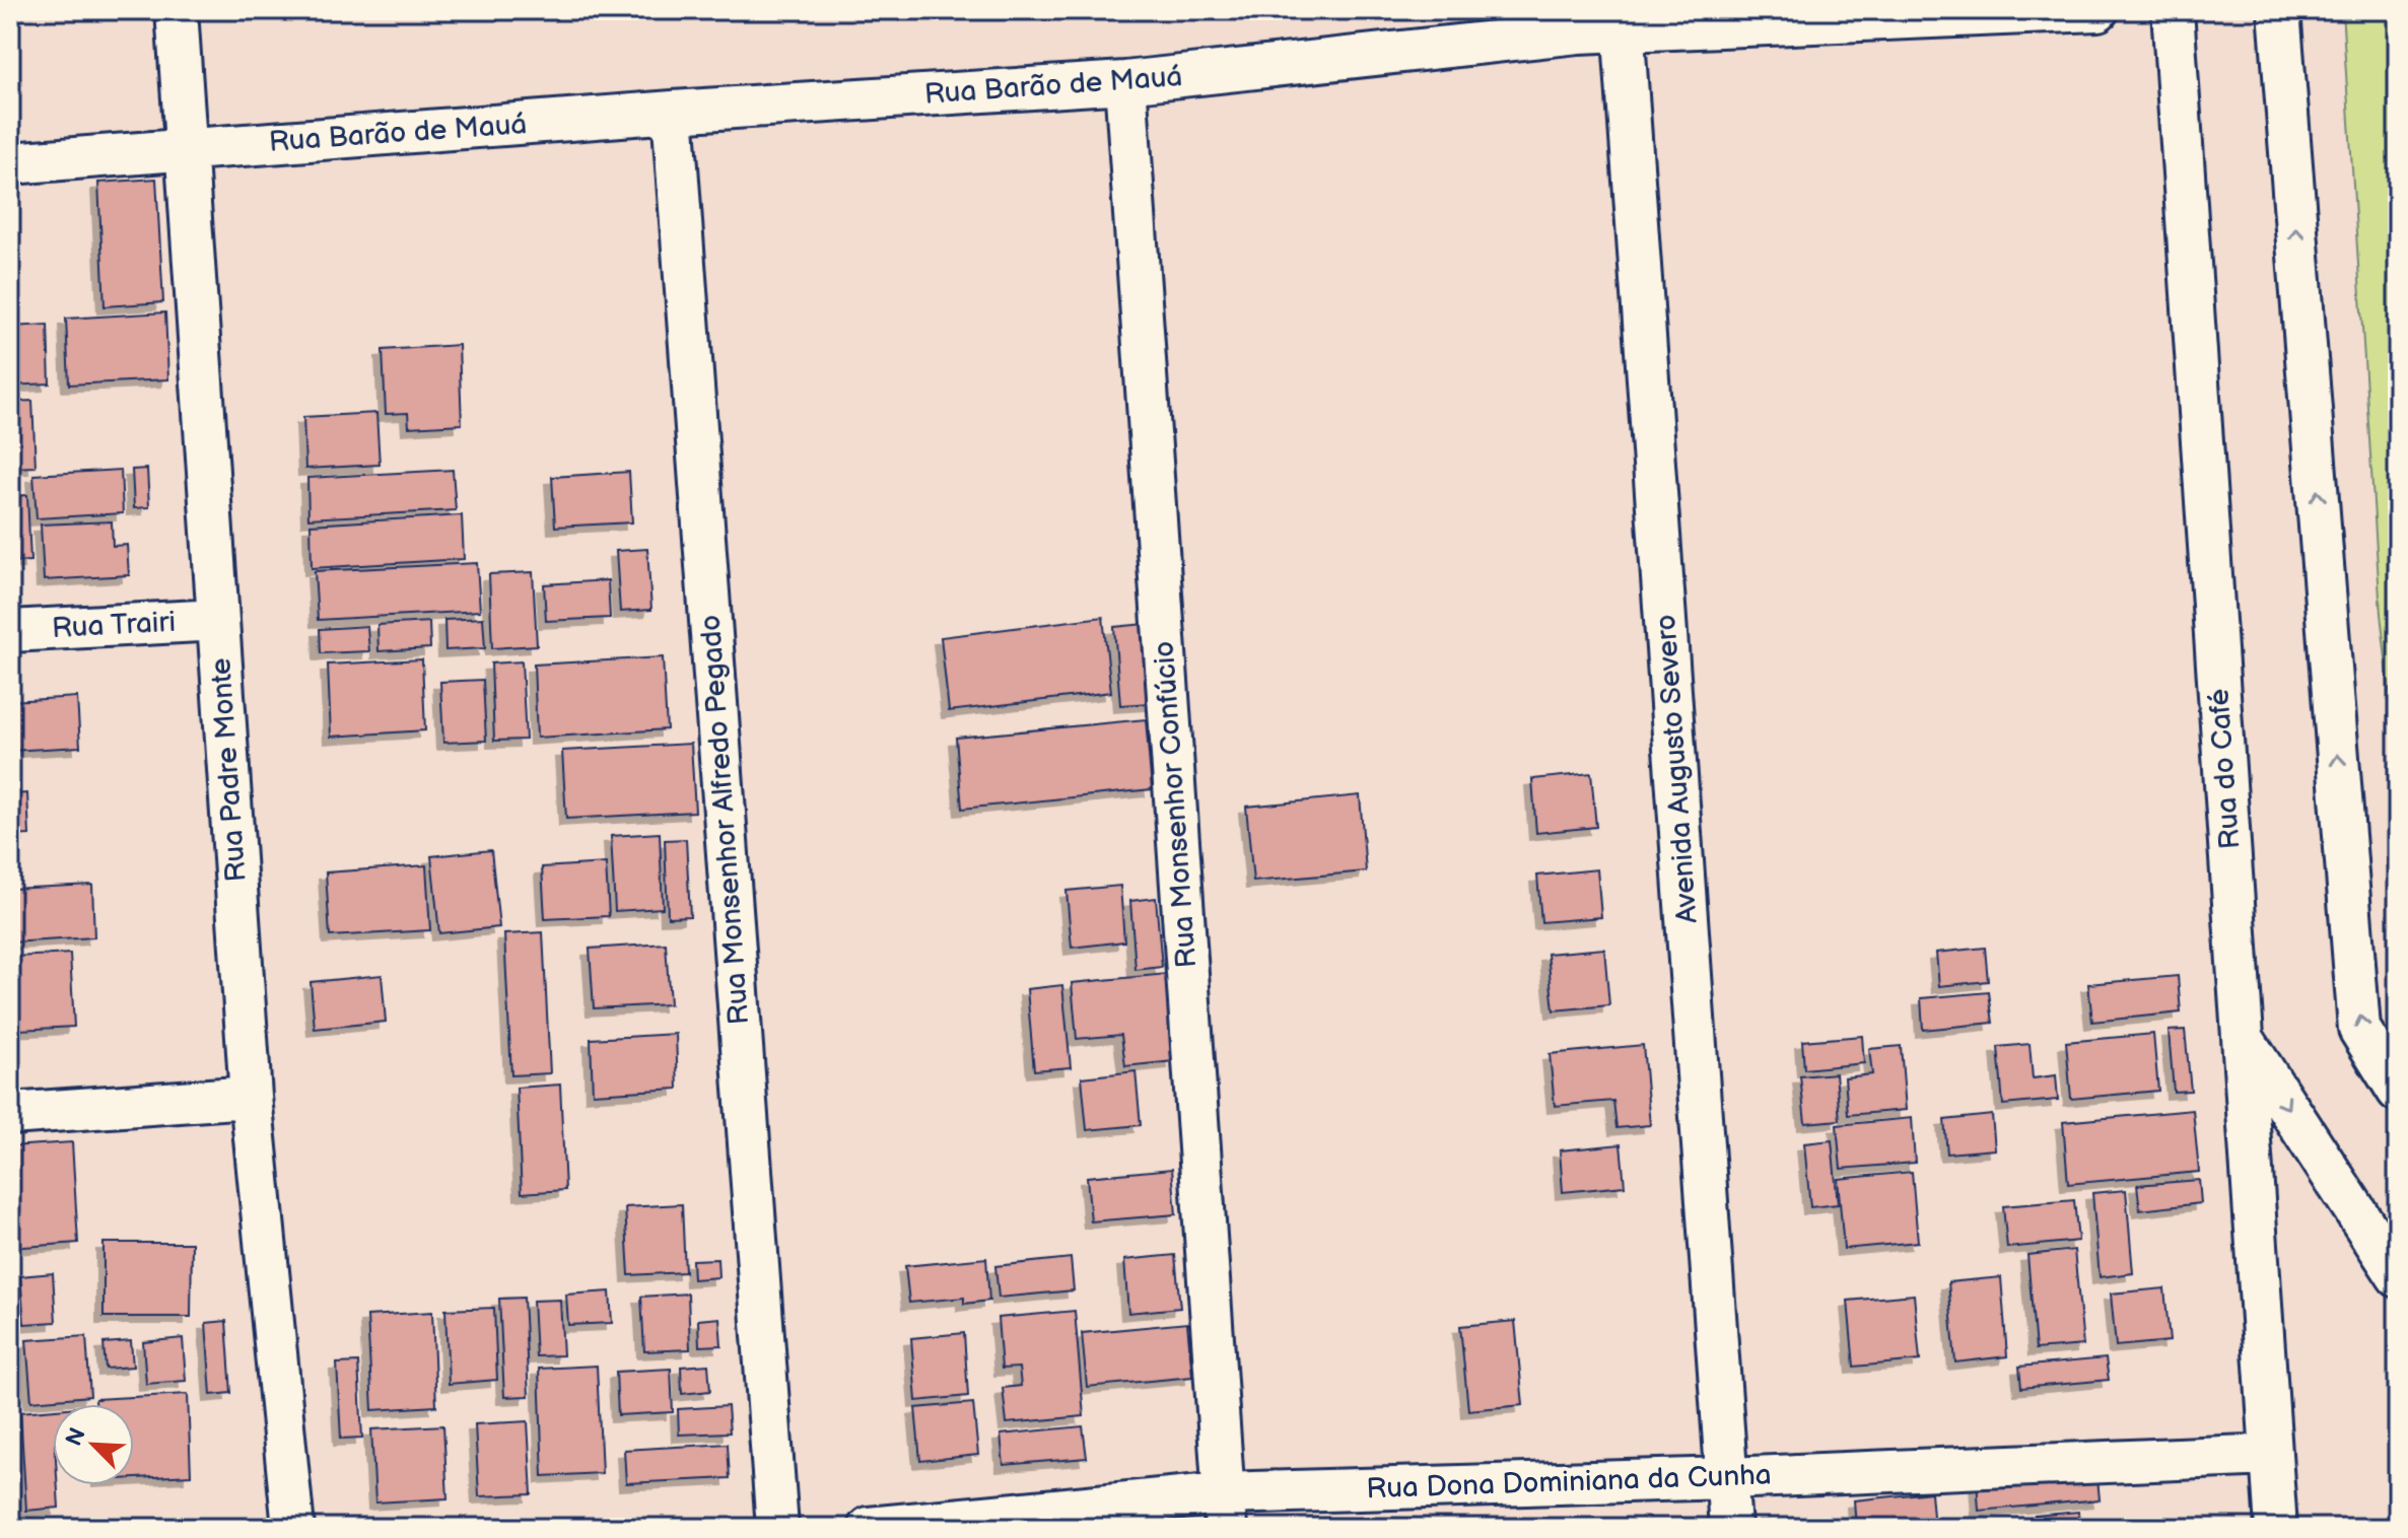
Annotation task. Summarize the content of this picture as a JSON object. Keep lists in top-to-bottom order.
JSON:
{
  "streets": {
    "street": [
      "Rua Barão de Mauá",
      "Rua Trairi",
      "Avenida Augusto Severo",
      "Rua do Café",
      "Rua Padre Monte",
      "Rua Monsenhor Confúcio",
      "Rua Monsenhor Alfredo Pegado",
      "Rua Dona Dominiana da Cunha"
    ]
  },
  "crossings": [
    ["Rua Barão de Mauá", "Avenida Augusto Severo"],
    ["Rua Barão de Mauá", "Rua Padre Monte"],
    ["Rua Barão de Mauá", "Rua Monsenhor Confúcio"],
    ["Rua Barão de Mauá", "Rua Monsenhor Alfredo Pegado"],
    ["Rua Trairi", "Rua Padre Monte"],
    ["Avenida Augusto Severo", "Rua Dona Dominiana da Cunha"],
    ["Rua do Café", "Rua Dona Dominiana da Cunha"],
    ["Rua Monsenhor Confúcio", "Rua Dona Dominiana da Cunha"]
  ],
  "north": "top left"
}
